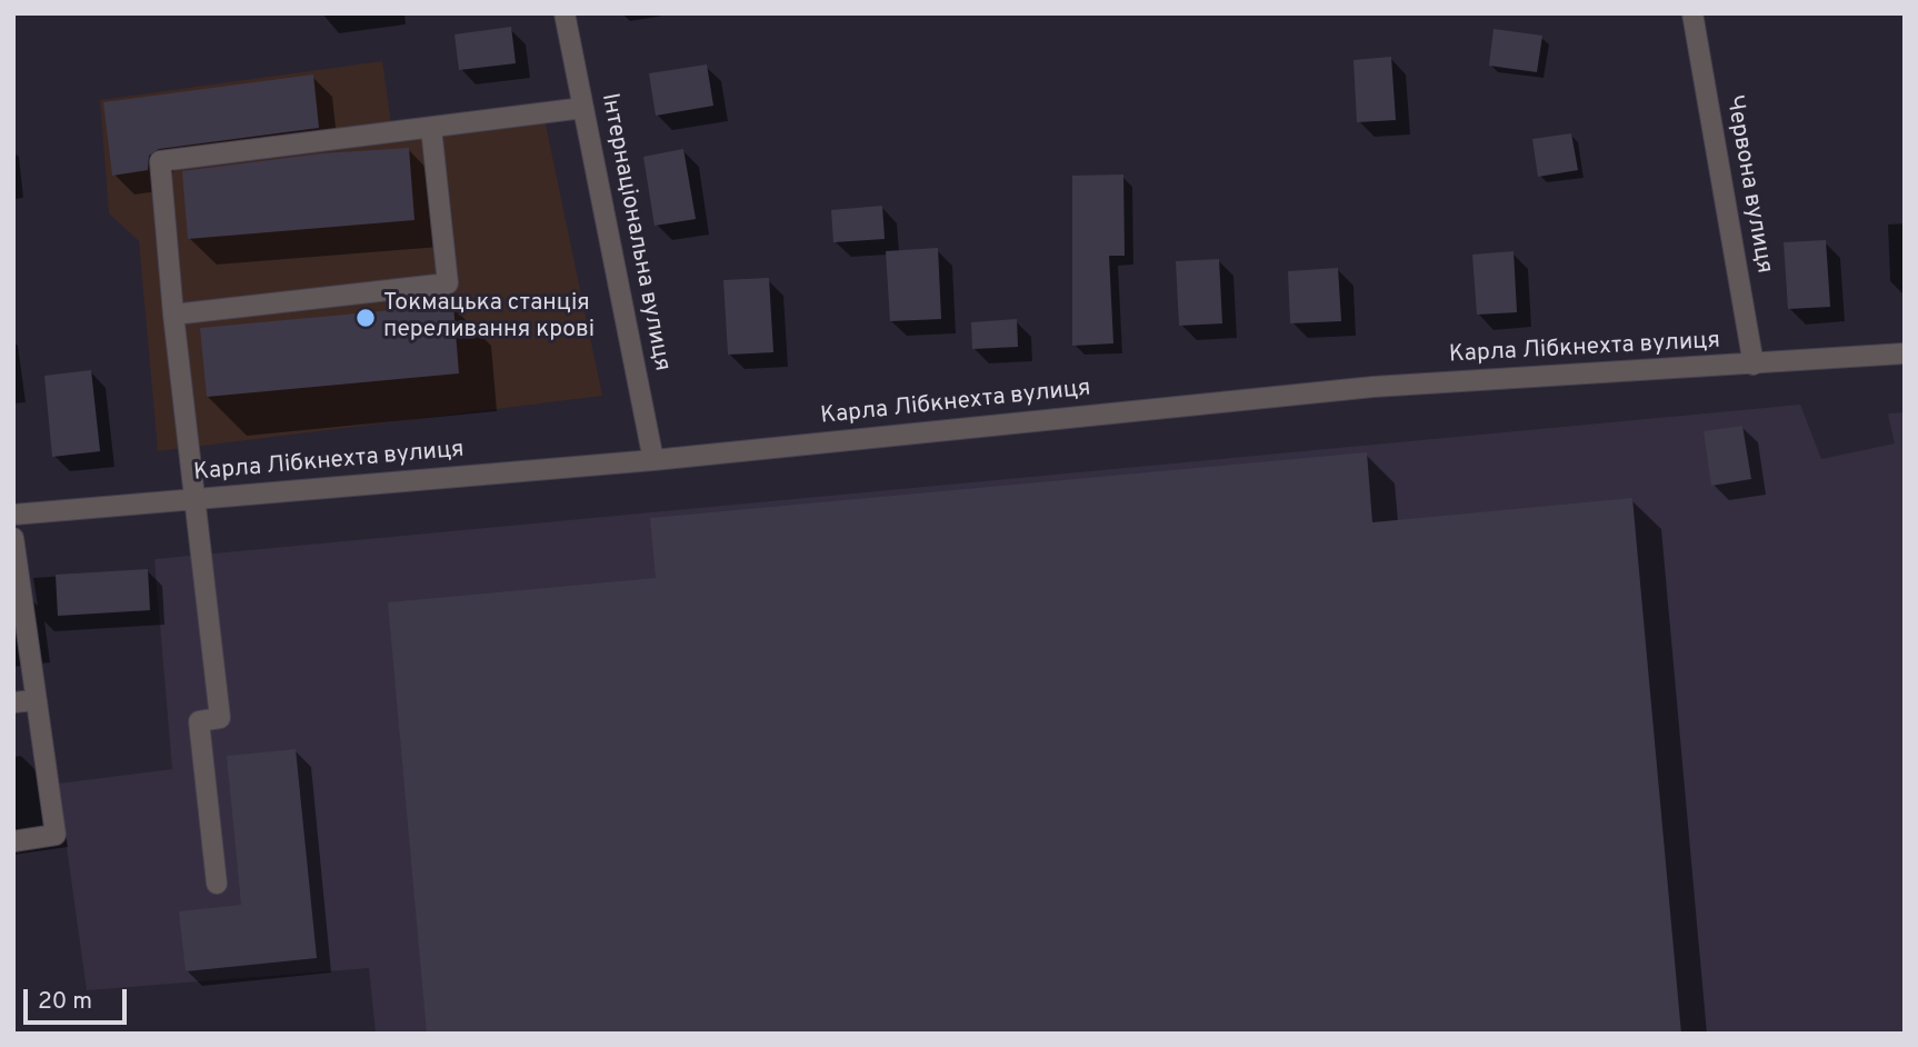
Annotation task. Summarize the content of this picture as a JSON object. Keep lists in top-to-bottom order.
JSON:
{
  "streets": {
    "street": ["Червона вулиця", "Інтернаціональна вулиця", "Карла Лібкнехта вулиця"]
  },
  "crossings": [
    ["Червона вулиця", "Карла Лібкнехта вулиця"],
    ["Інтернаціональна вулиця", "Карла Лібкнехта вулиця"]
  ],
  "places": ["Токмацька станція переливання крові"],
  "scale_bar": "20 m"
}
